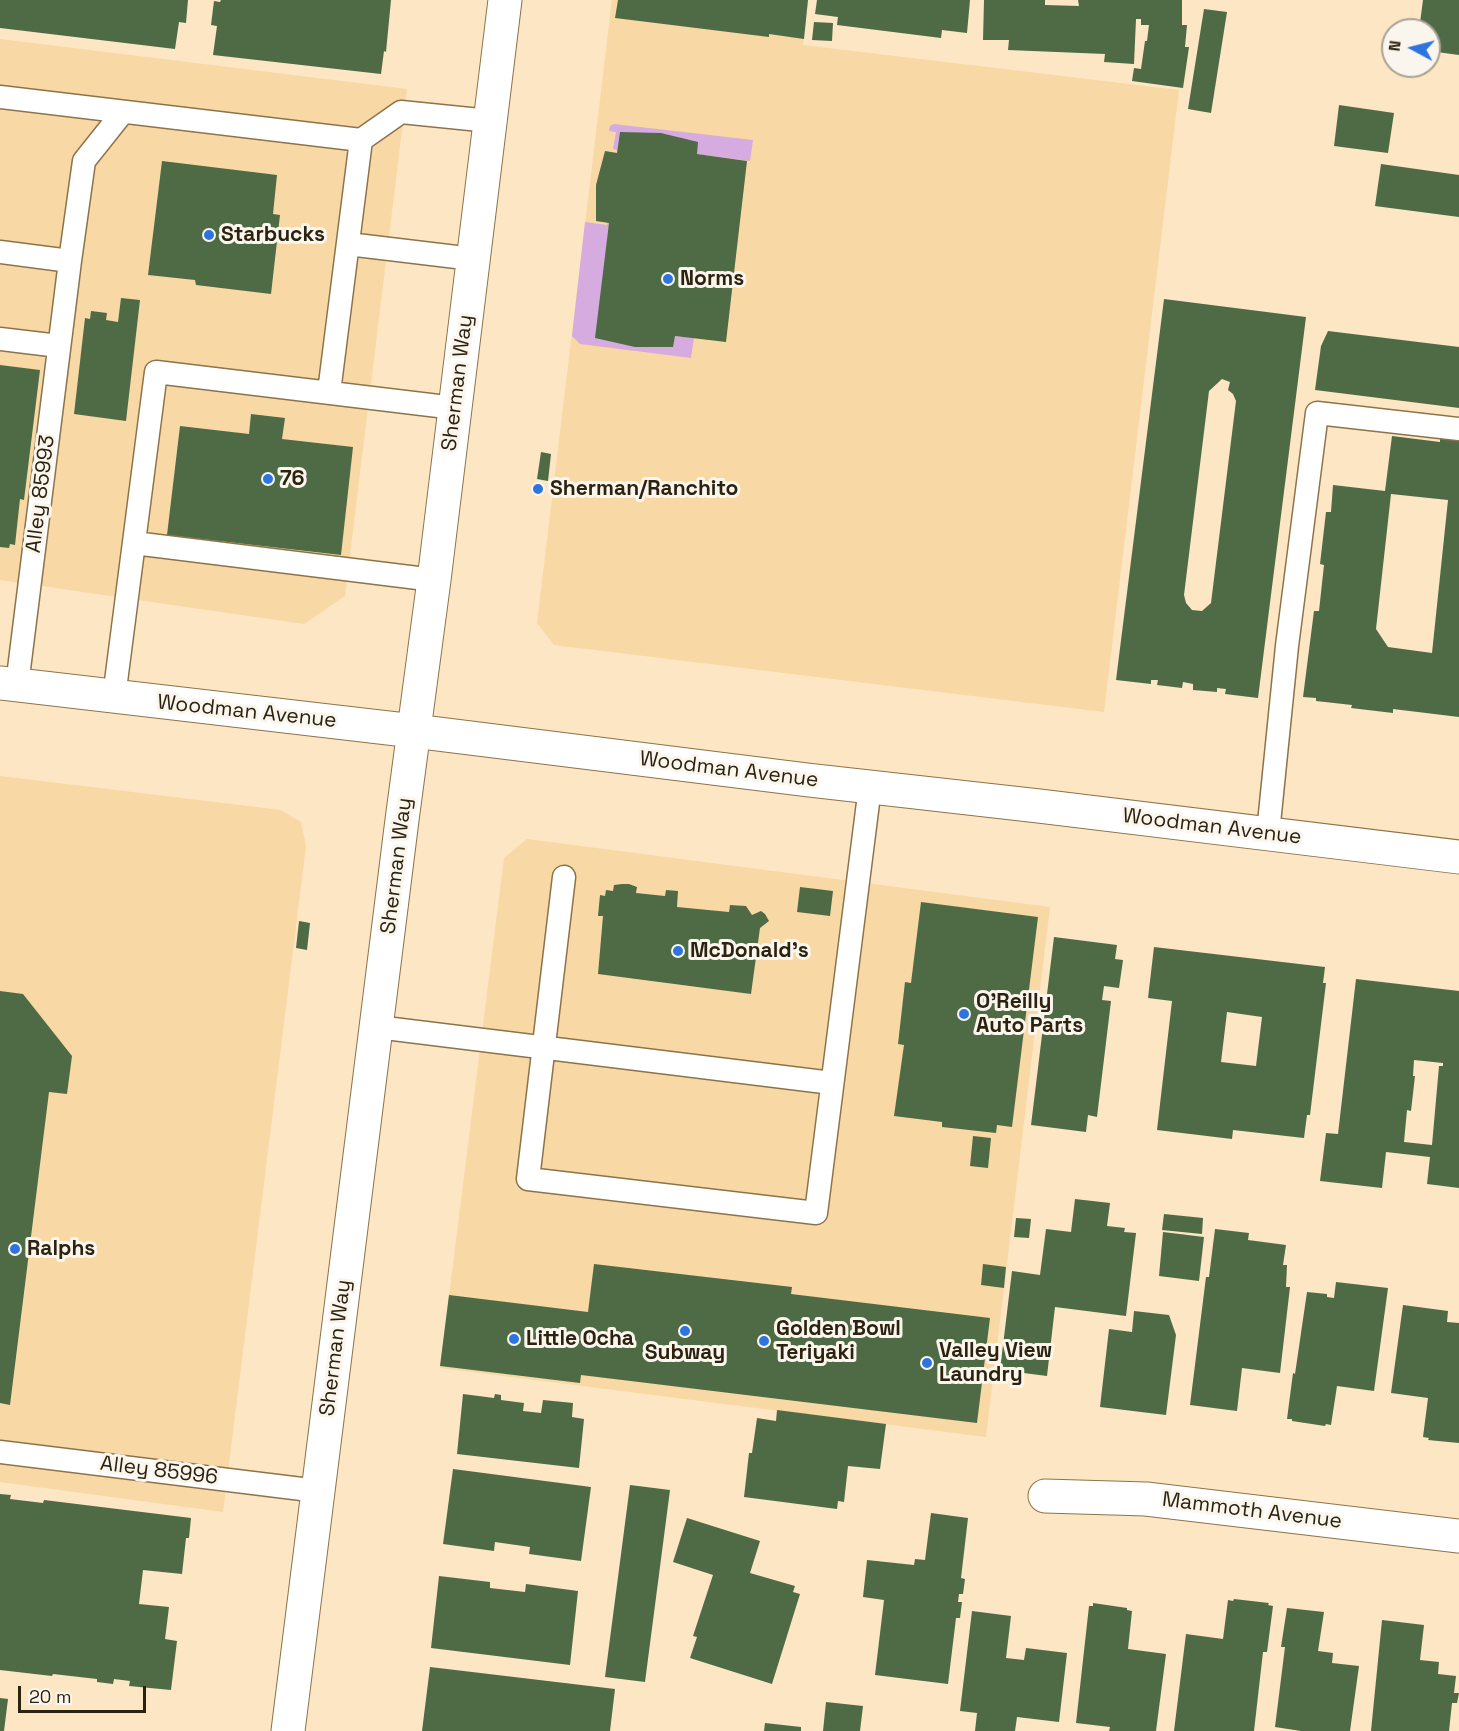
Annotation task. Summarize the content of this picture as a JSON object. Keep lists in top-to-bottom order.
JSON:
{
  "streets": {
    "main road": ["Sherman Way", "Woodman Avenue", "Mammoth Avenue"],
    "lane": ["Alley 85993", "Alley 85996"]
  },
  "crossings": [
    ["Sherman Way", "Woodman Avenue"],
    ["Sherman Way", "Alley 85996"],
    ["Alley 85993", "Woodman Avenue"]
  ],
  "places": [
    "Starbucks",
    "Norms",
    "76",
    "Sherman/Ranchito",
    "McDonald's",
    "O'Reilly Auto Parts",
    "Ralphs",
    "Subway",
    "Little Ocha",
    "Golden Bowl Teriyaki",
    "Valley View Laundry"
  ],
  "scale_bar": "20 m",
  "north": "left"
}
